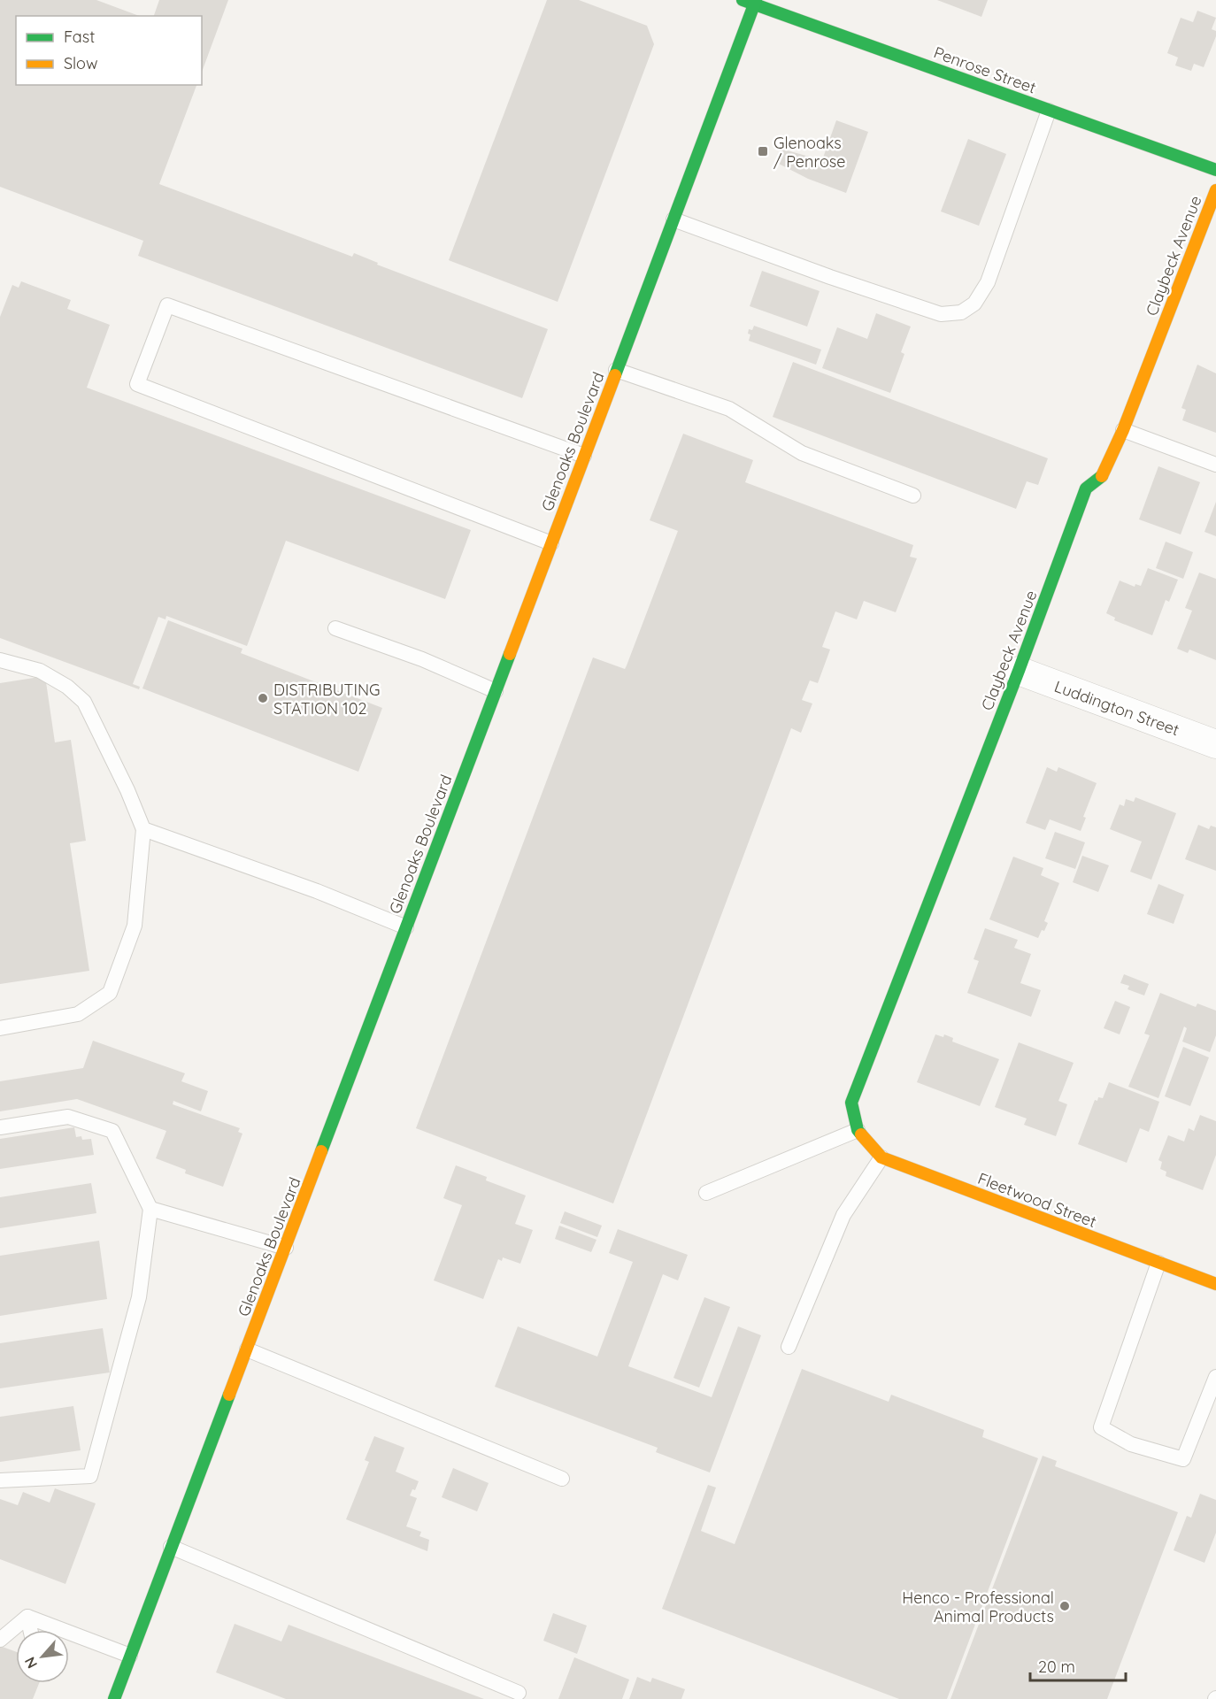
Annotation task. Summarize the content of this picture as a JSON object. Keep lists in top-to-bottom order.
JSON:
{
  "streets": {
    "main road": [
      "Penrose Street",
      "Claybeck Avenue",
      "Glenoaks Boulevard",
      "Fleetwood Street"
    ],
    "street": ["Luddington Street"]
  },
  "crossings": [
    ["Penrose Street", "Glenoaks Boulevard"],
    ["Claybeck Avenue", "Luddington Street"],
    ["Claybeck Avenue", "Fleetwood Street"]
  ],
  "places": {
    "transit": ["Glenoaks / Penrose"],
    "other": ["DISTRIBUTING STATION 102", "Henco - Professional Animal Products"]
  },
  "legend": ["Fast", "Slow"],
  "scale_bar": "20 m",
  "north": "bottom left"
}
